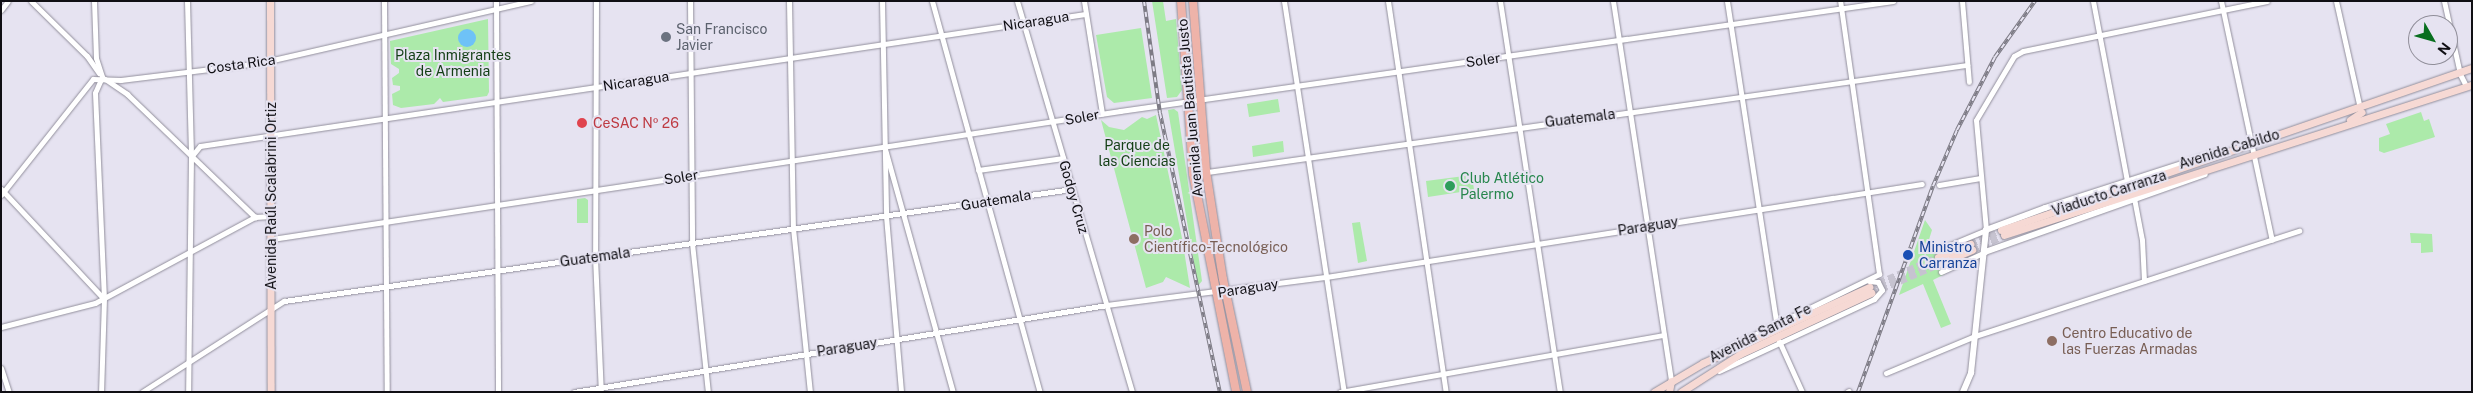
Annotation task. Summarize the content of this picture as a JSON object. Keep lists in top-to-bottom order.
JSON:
{
  "streets": {
    "main road": [
      "Avenida Juan Bautista Justo",
      "Avenida Cabildo",
      "Viaducto Carranza",
      "Avenida Raúl Scalabrini Ortiz",
      "Avenida Santa Fe"
    ],
    "street": [
      "Nicaragua",
      "Soler",
      "Costa Rica",
      "Guatemala",
      "Godoy Cruz",
      "Paraguay"
    ]
  },
  "crossings": [
    ["Nicaragua", "Avenida Raúl Scalabrini Ortiz"],
    ["Nicaragua", "Godoy Cruz"],
    ["Soler", "Avenida Juan Bautista Justo"],
    ["Soler", "Avenida Raúl Scalabrini Ortiz"],
    ["Soler", "Godoy Cruz"],
    ["Costa Rica", "Avenida Raúl Scalabrini Ortiz"],
    ["Avenida Juan Bautista Justo", "Guatemala"],
    ["Avenida Juan Bautista Justo", "Paraguay"],
    ["Guatemala", "Avenida Raúl Scalabrini Ortiz"],
    ["Guatemala", "Godoy Cruz"],
    ["Avenida Cabildo", "Viaducto Carranza"],
    ["Godoy Cruz", "Paraguay"]
  ],
  "parks": ["Plaza Inmigrantes de Armenia", "Parque de las Ciencias"],
  "places": [
    "San Francisco Javier",
    "CeSAC Nº 26",
    "Club Atlético Palermo",
    "Polo Científico-Tecnológico",
    "Ministro Carranza",
    "Centro Educativo de las Fuerzas Armadas"
  ],
  "north": "bottom right"
}
